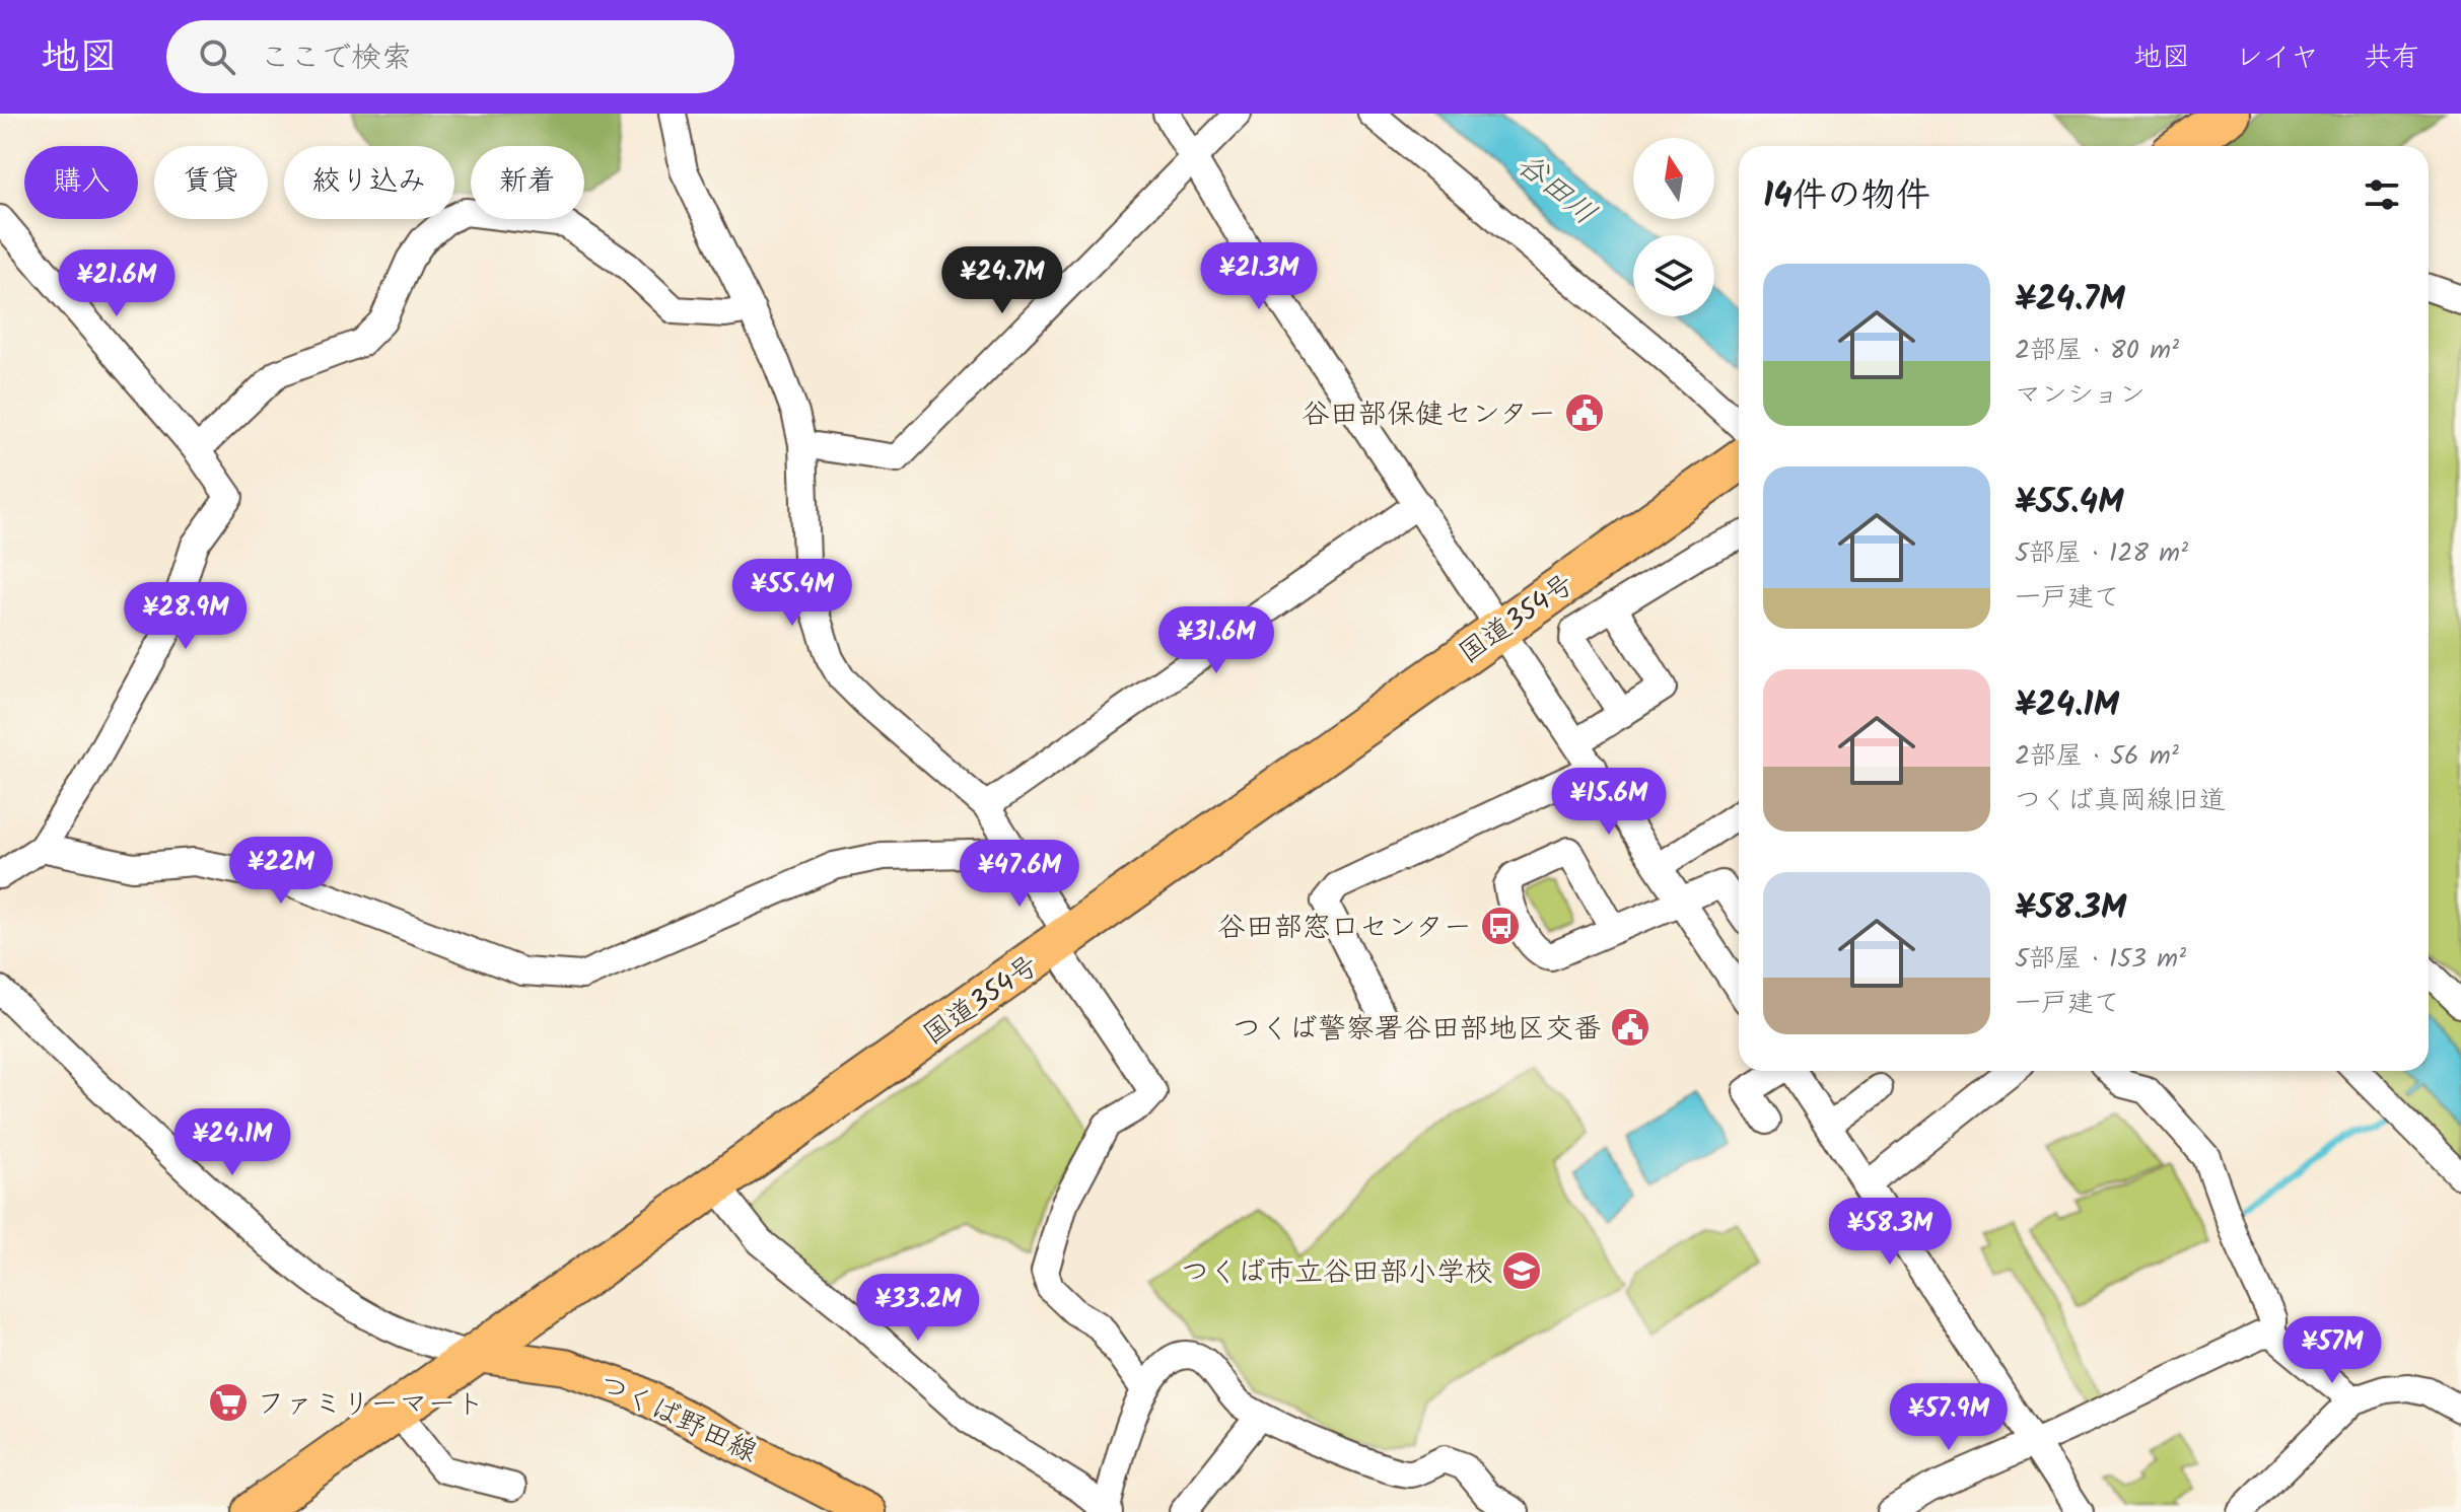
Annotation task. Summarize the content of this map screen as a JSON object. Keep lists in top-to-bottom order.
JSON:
{
  "streets": {
    "highway": ["国道354号"],
    "main road": ["つくば野田線"]
  },
  "crossings": [
    ["国道354号", "つくば野田線"]
  ],
  "water": ["谷田川"],
  "places": {
    "public building": ["谷田部保健センター", "つくば警察署谷田部地区交番"],
    "bus stop": ["谷田部窓口センター"],
    "school or university": ["つくば市立谷田部小学校"],
    "supermarket": ["ファミリーマート"]
  },
  "north": "top",
  "page": {
    "header": "地図",
    "search": "ここで検索",
    "nav": ["地図", "レイヤ", "共有"],
    "chip": [
      "購入",
      "賃貸",
      "絞り込み",
      "新着"
    ],
    "heading": "14件の物件",
    "price": [
      "¥21.3M",
      "¥24.7M",
      "¥21.6M",
      "¥55.4M",
      "¥28.9M",
      "¥31.6M",
      "¥15.6M",
      "¥22M",
      "¥47.6M",
      "¥24.1M",
      "¥58.3M",
      "¥33.2M",
      "¥57M",
      "¥57.9M"
    ],
    "list": [
      {
        "name": "¥24.7M",
        "note": "2部屋 · 80 m² · マンション"
      },
      {
        "name": "¥55.4M",
        "note": "5部屋 · 128 m² · 一戸建て"
      },
      {
        "name": "¥24.1M",
        "note": "2部屋 · 56 m² · つくば真岡線旧道"
      },
      {
        "name": "¥58.3M",
        "note": "5部屋 · 153 m² · 一戸建て"
      }
    ]
  }
}
